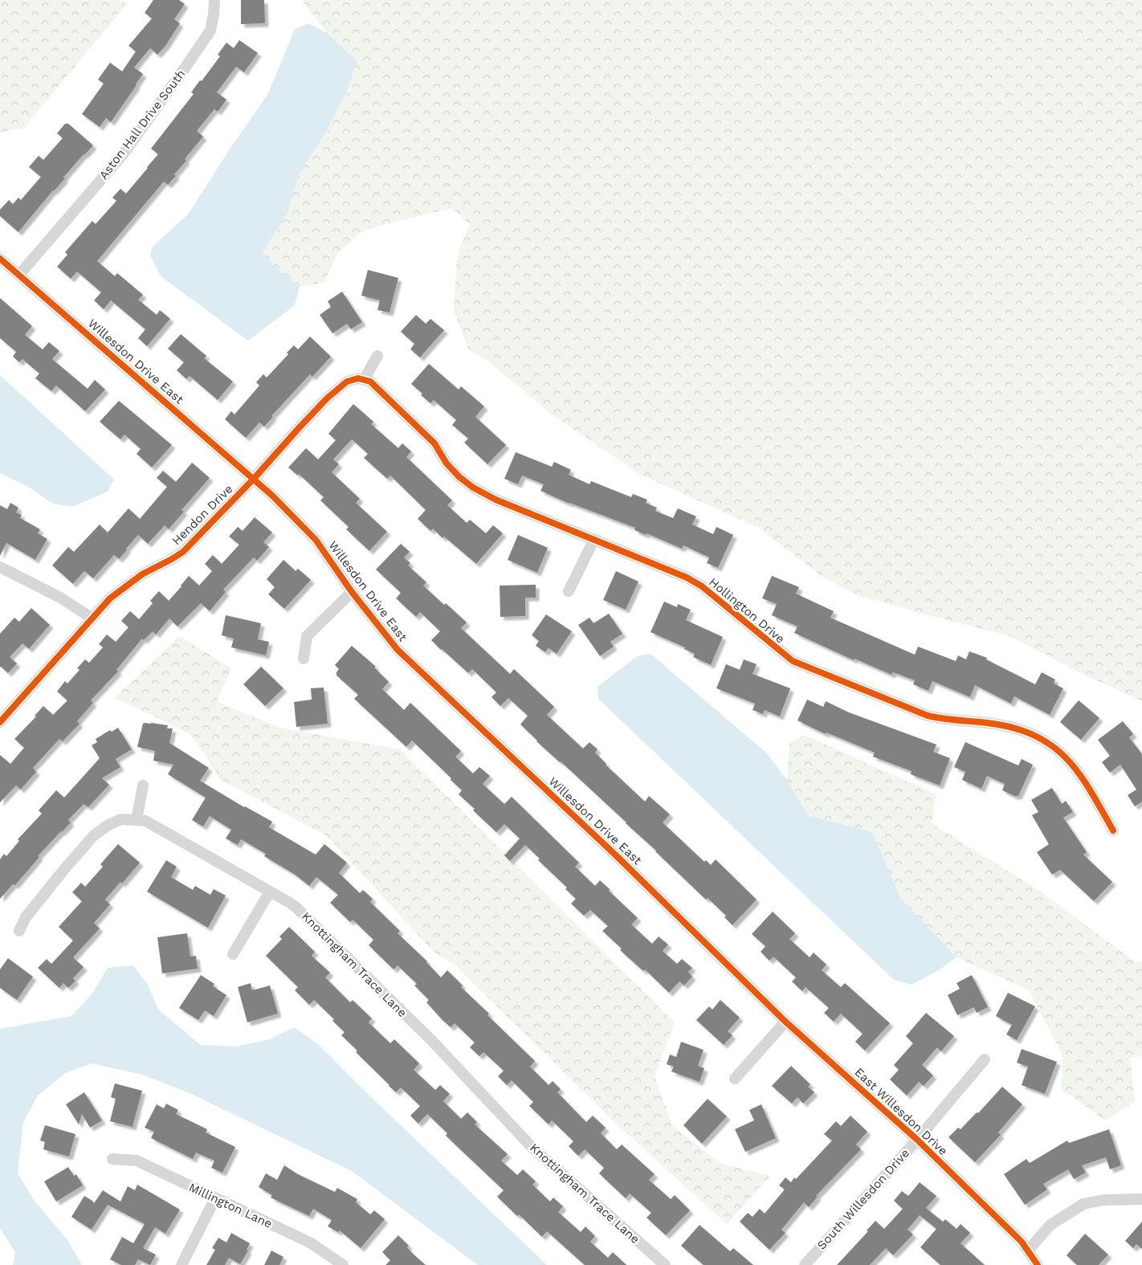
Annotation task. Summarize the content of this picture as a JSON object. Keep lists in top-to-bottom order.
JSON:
{
  "streets": {
    "street": [
      "Aston Hall Drive South",
      "Willesdon Drive East",
      "Hendon Drive",
      "Hollington Drive",
      "Knottingham Trace Lane",
      "East Willesdon Drive",
      "South Willesdon Drive",
      "Millington Lane"
    ]
  },
  "crossings": [
    ["Aston Hall Drive South", "Willesdon Drive East"],
    ["Willesdon Drive East", "Hendon Drive"],
    ["Willesdon Drive East", "East Willesdon Drive"],
    ["Hendon Drive", "Hollington Drive"],
    ["East Willesdon Drive", "South Willesdon Drive"]
  ]
}
